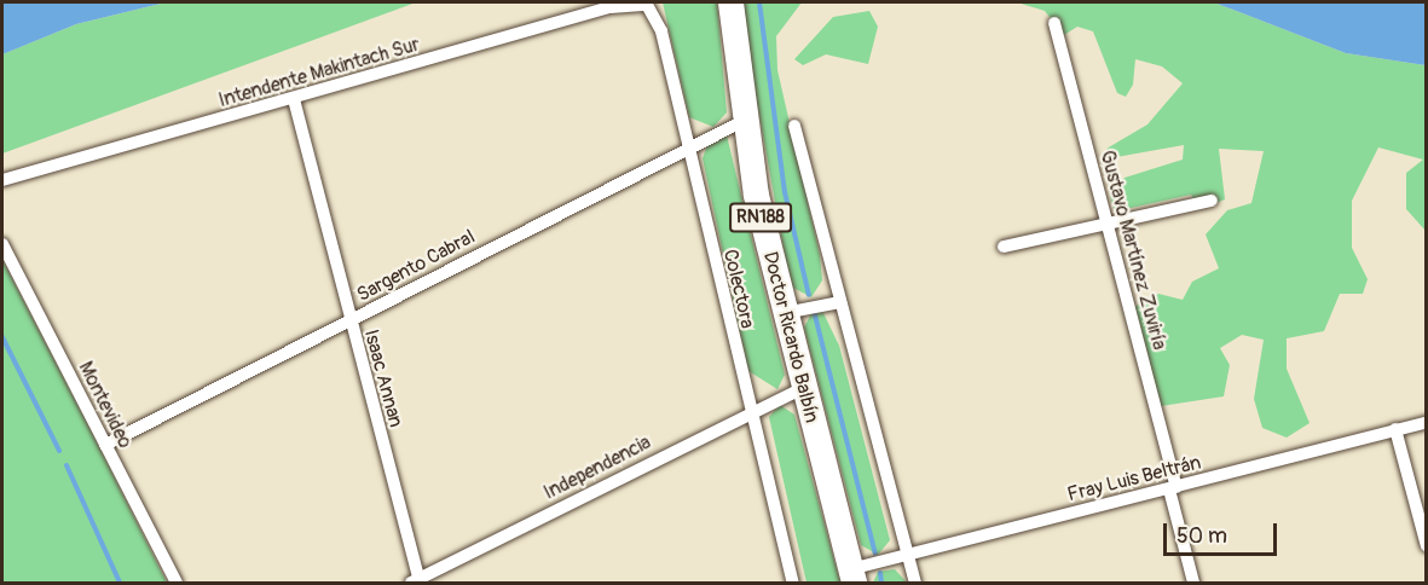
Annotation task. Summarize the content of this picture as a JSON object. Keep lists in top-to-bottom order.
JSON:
{
  "streets": {
    "highway": ["RN188", "Doctor Ricardo Balbín"],
    "street": [
      "Intendente Makintach Sur",
      "Gustavo Martínez Zuviría",
      "Sargento Cabral",
      "Colectora",
      "Isaac Annan",
      "Montevideo",
      "Independencia",
      "Fray Luis Beltrán"
    ]
  },
  "crossings": [
    ["Intendente Makintach Sur", "Colectora"],
    ["Intendente Makintach Sur", "Isaac Annan"],
    ["Gustavo Martínez Zuviría", "Fray Luis Beltrán"],
    ["Sargento Cabral", "Colectora"],
    ["Sargento Cabral", "Doctor Ricardo Balbín"],
    ["Sargento Cabral", "Isaac Annan"],
    ["Sargento Cabral", "Montevideo"],
    ["Colectora", "Independencia"],
    ["Doctor Ricardo Balbín", "Independencia"],
    ["Doctor Ricardo Balbín", "Fray Luis Beltrán"],
    ["Isaac Annan", "Independencia"]
  ],
  "scale_bar": "50 m"
}
